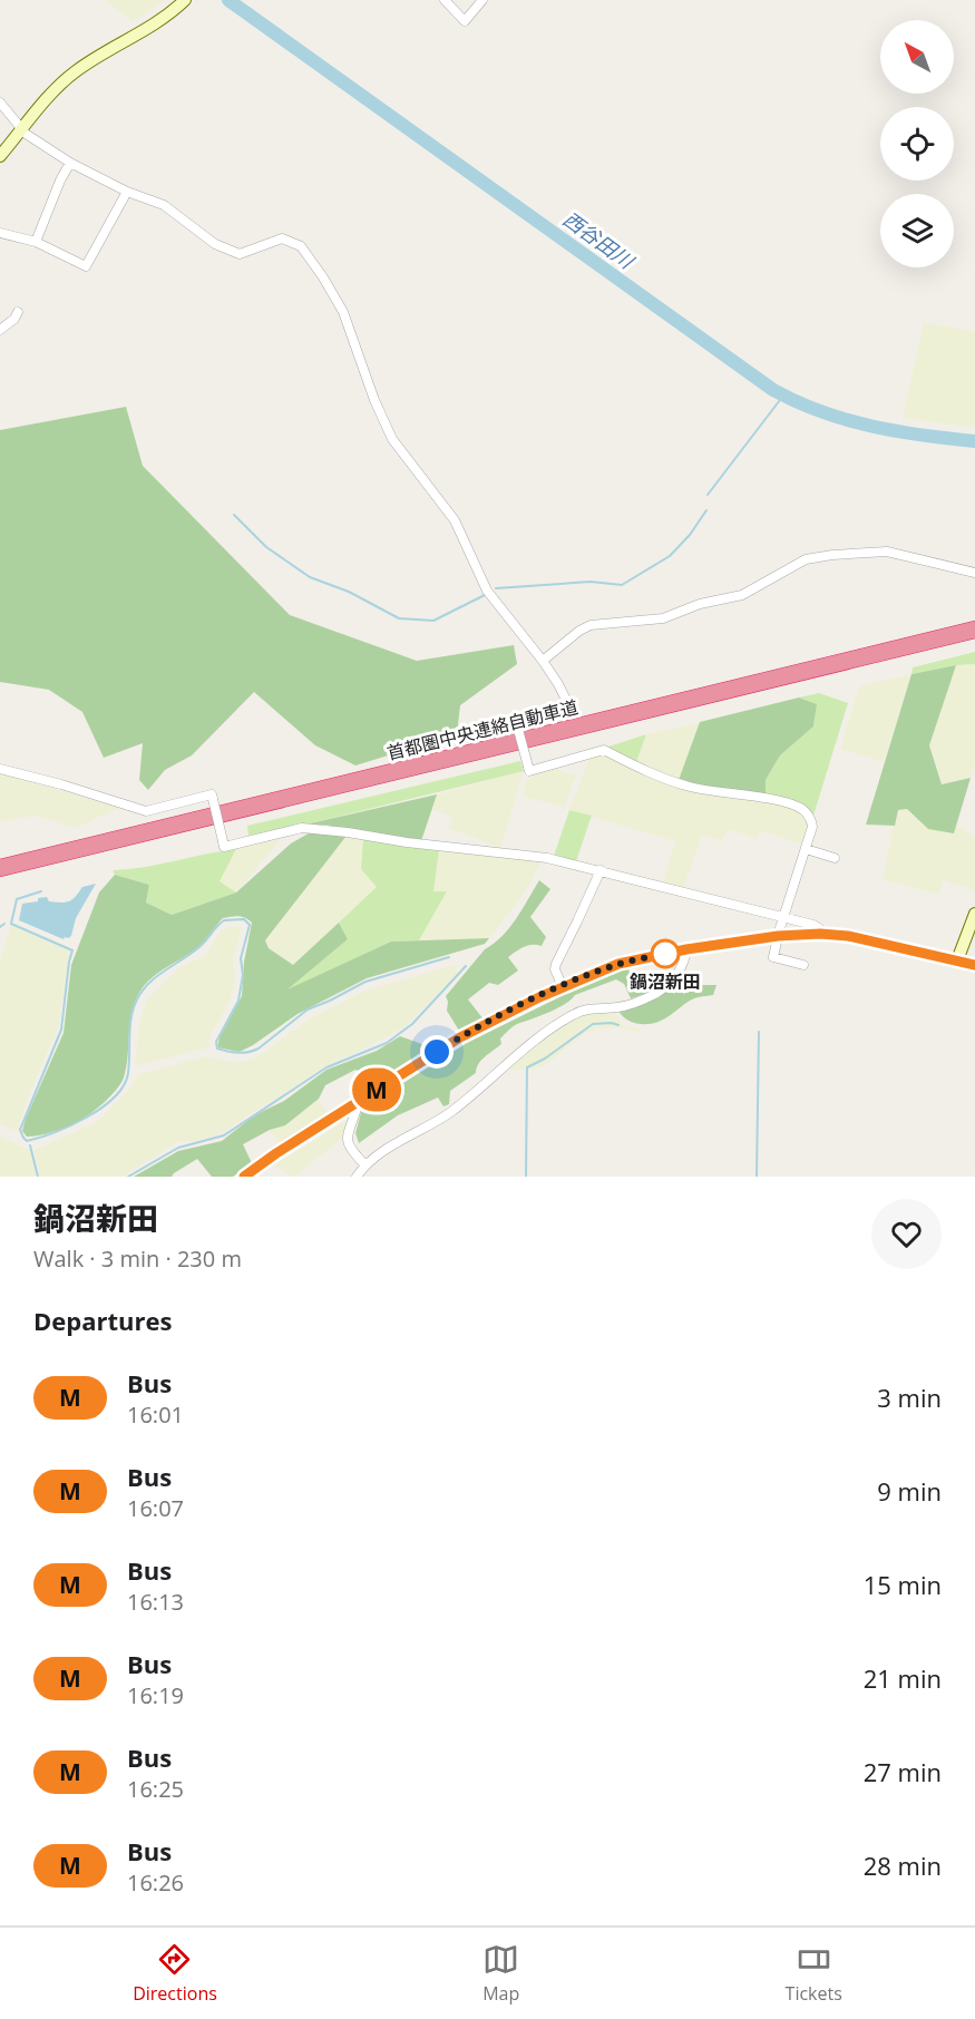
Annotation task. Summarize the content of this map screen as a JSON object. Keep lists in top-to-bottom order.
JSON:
{
  "streets": {
    "highway": ["首都圏中央連絡自動車道"]
  },
  "water": ["西谷田川"],
  "places": ["鍋沼新田"],
  "lines": ["bus line M"],
  "north": "top left",
  "page": {
    "on_map": "M",
    "heading": [
      ["鍋沼新田", "Walk · 3 min · 230 m"],
      "Departures"
    ],
    "list": [
      {
        "mark": "M",
        "name": "Bus",
        "note": "16:01",
        "value": "3 min"
      },
      {
        "mark": "M",
        "name": "Bus",
        "note": "16:07",
        "value": "9 min"
      },
      {
        "mark": "M",
        "name": "Bus",
        "note": "16:13",
        "value": "15 min"
      },
      {
        "mark": "M",
        "name": "Bus",
        "note": "16:19",
        "value": "21 min"
      },
      {
        "mark": "M",
        "name": "Bus",
        "note": "16:25",
        "value": "27 min"
      },
      {
        "mark": "M",
        "name": "Bus",
        "note": "16:26",
        "value": "28 min"
      }
    ],
    "tabs": ["Directions", "Map", "Tickets"]
  }
}
